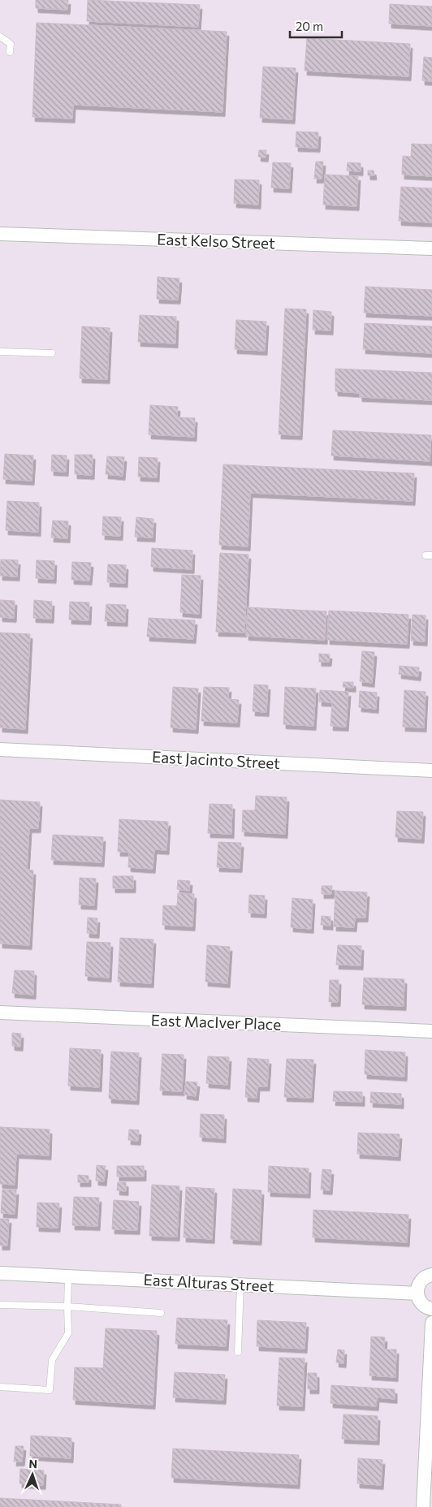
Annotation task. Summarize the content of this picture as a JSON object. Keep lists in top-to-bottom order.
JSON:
{
  "streets": {
    "street": [
      "East Kelso Street",
      "East Jacinto Street",
      "East MacIver Place",
      "East Alturas Street"
    ]
  },
  "scale_bar": "20 m",
  "north": "top"
}
